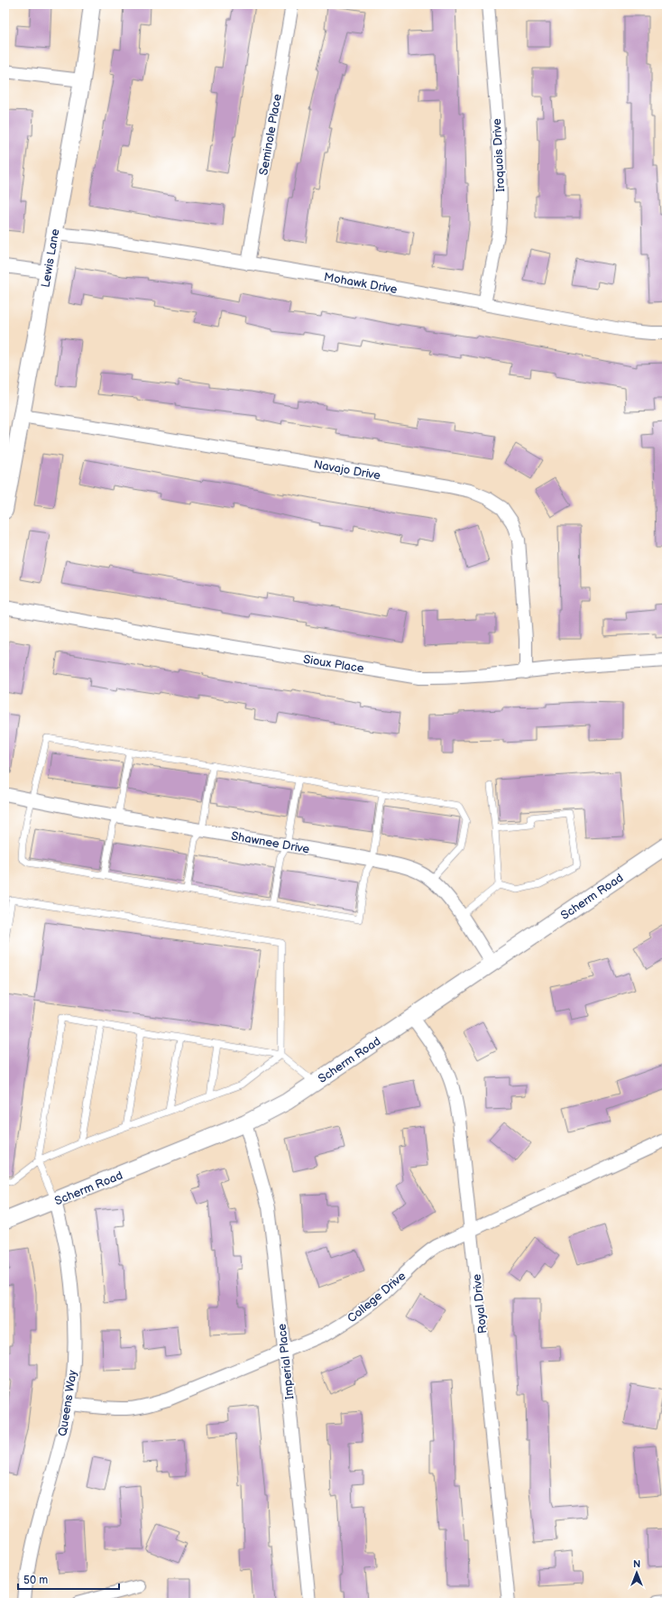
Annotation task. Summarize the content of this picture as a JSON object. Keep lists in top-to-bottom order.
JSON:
{
  "streets": {
    "street": [
      "Seminole Place",
      "Iroquois Drive",
      "Lewis Lane",
      "Mohawk Drive",
      "Navajo Drive",
      "Sioux Place",
      "Shawnee Drive",
      "Scherm Road",
      "College Drive",
      "Royal Drive",
      "Imperial Place",
      "Queens Way"
    ]
  },
  "crossings": [
    ["Seminole Place", "Mohawk Drive"],
    ["Iroquois Drive", "Mohawk Drive"],
    ["Lewis Lane", "Mohawk Drive"],
    ["Lewis Lane", "Navajo Drive"],
    ["Navajo Drive", "Sioux Place"],
    ["Shawnee Drive", "Scherm Road"],
    ["Scherm Road", "Royal Drive"],
    ["Scherm Road", "Imperial Place"],
    ["Scherm Road", "Queens Way"],
    ["College Drive", "Royal Drive"],
    ["College Drive", "Imperial Place"],
    ["College Drive", "Queens Way"]
  ],
  "scale_bar": "50 m",
  "north": "top"
}
